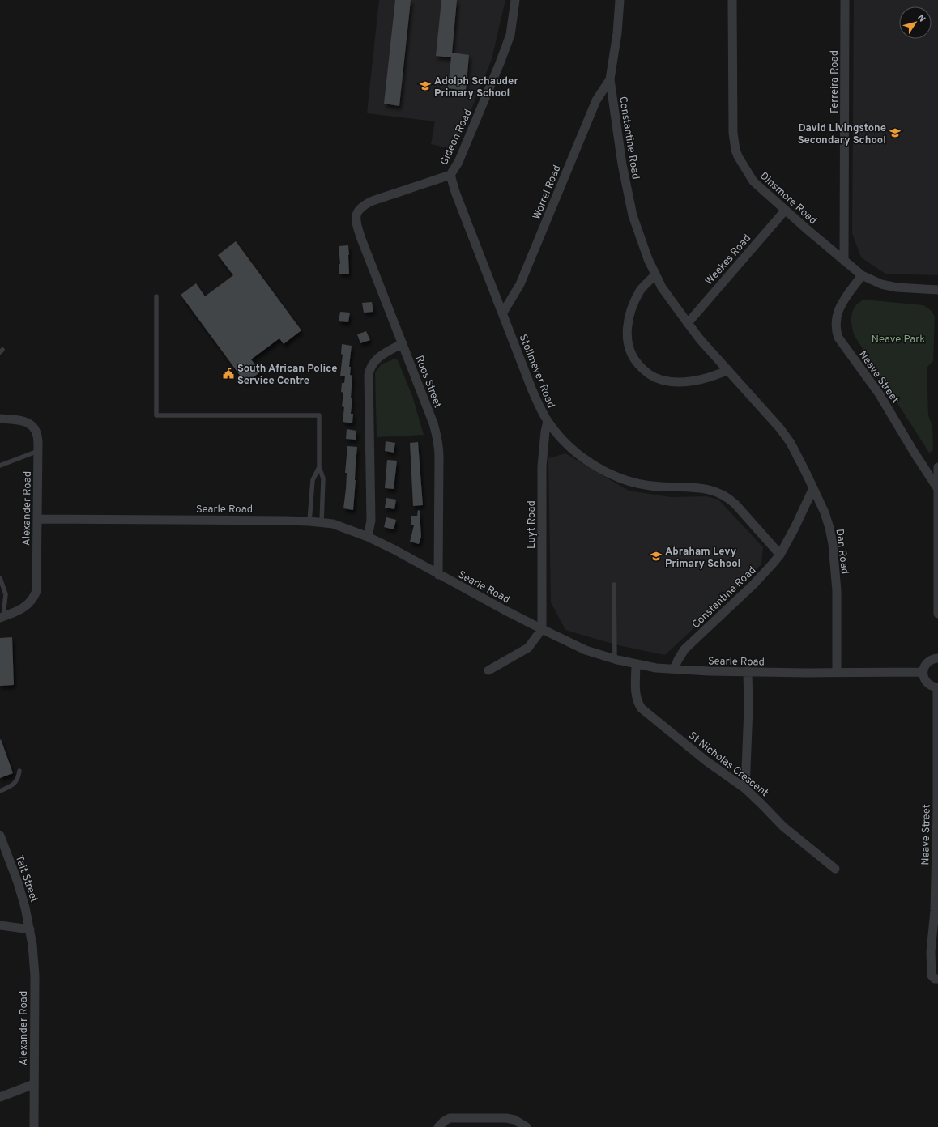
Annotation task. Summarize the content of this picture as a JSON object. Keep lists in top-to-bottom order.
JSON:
{
  "streets": {
    "street": [
      "Ferreira Road",
      "Gideon Road",
      "Constantine Road",
      "Worrel Road",
      "Dinsmore Road",
      "Weekes Road",
      "Stollmeyer Road",
      "Neave Street",
      "Roos Street",
      "Alexander Road",
      "Searle Road",
      "Luyt Road",
      "Dan Road",
      "St Nicholas Crescent",
      "Tait Street"
    ]
  },
  "crossings": [
    ["Ferreira Road", "Dinsmore Road"],
    ["Gideon Road", "Stollmeyer Road"],
    ["Gideon Road", "Roos Street"],
    ["Constantine Road", "Worrel Road"],
    ["Constantine Road", "Weekes Road"],
    ["Constantine Road", "Stollmeyer Road"],
    ["Constantine Road", "Searle Road"],
    ["Constantine Road", "Dan Road"],
    ["Worrel Road", "Stollmeyer Road"],
    ["Dinsmore Road", "Weekes Road"],
    ["Dinsmore Road", "Neave Street"],
    ["Stollmeyer Road", "Luyt Road"],
    ["Roos Street", "Searle Road"],
    ["Alexander Road", "Searle Road"],
    ["Alexander Road", "Tait Street"],
    ["Searle Road", "Luyt Road"],
    ["Searle Road", "Dan Road"],
    ["Searle Road", "St Nicholas Crescent"]
  ],
  "parks": ["Neave Park"],
  "places": {
    "school or university": ["Adolph Schauder Primary School", "David Livingstone Secondary School", "Abraham Levy Primary School"],
    "public building": ["South African Police Service Centre"]
  },
  "north": "top right"
}
